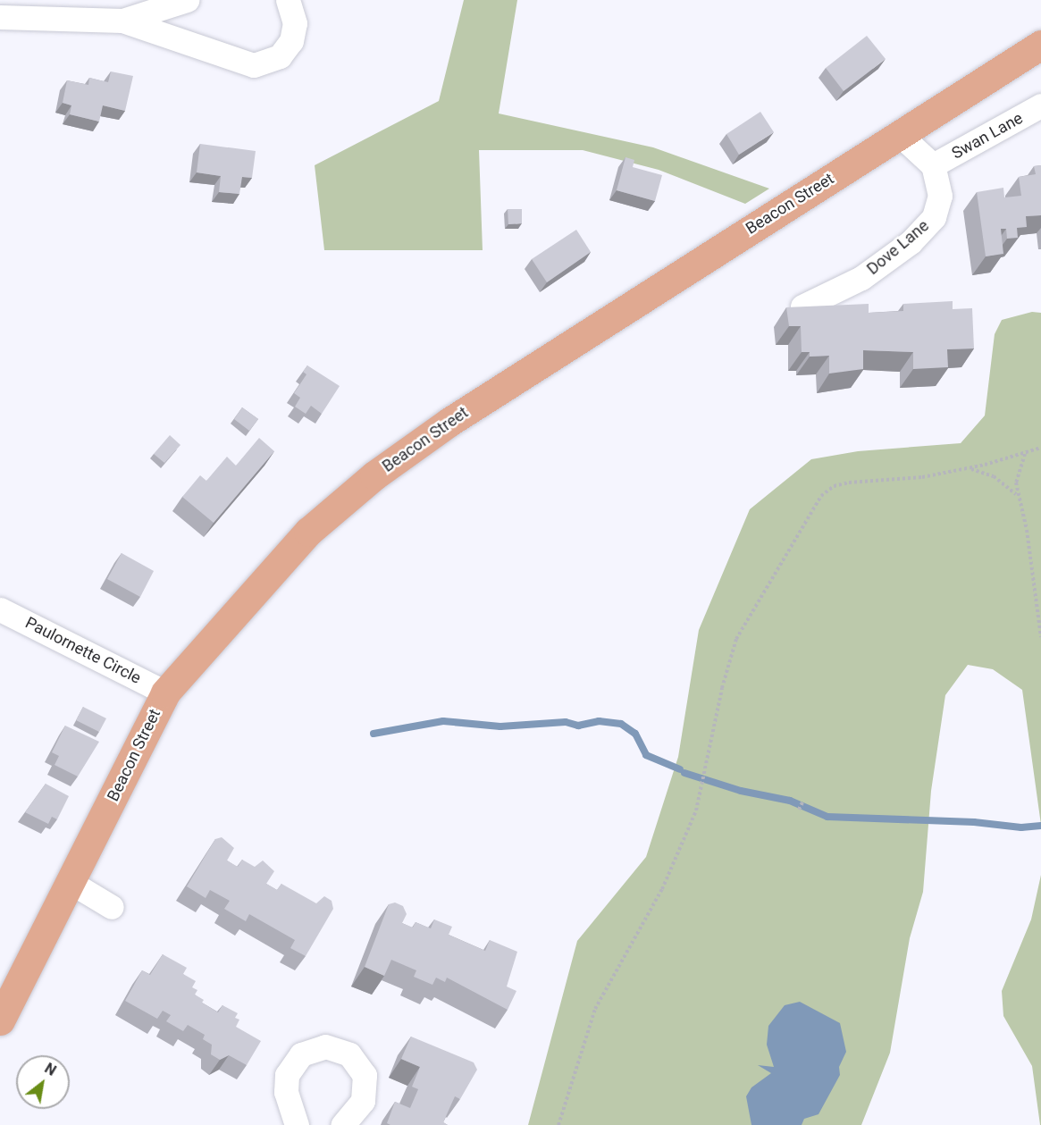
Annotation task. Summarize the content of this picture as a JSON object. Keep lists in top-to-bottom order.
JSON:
{
  "streets": {
    "main road": ["Beacon Street"],
    "street": ["Swan Lane", "Dove Lane", "Paulornette Circle"]
  },
  "crossings": [
    ["Swan Lane", "Dove Lane"],
    ["Beacon Street", "Paulornette Circle"]
  ],
  "north": "top right"
}
